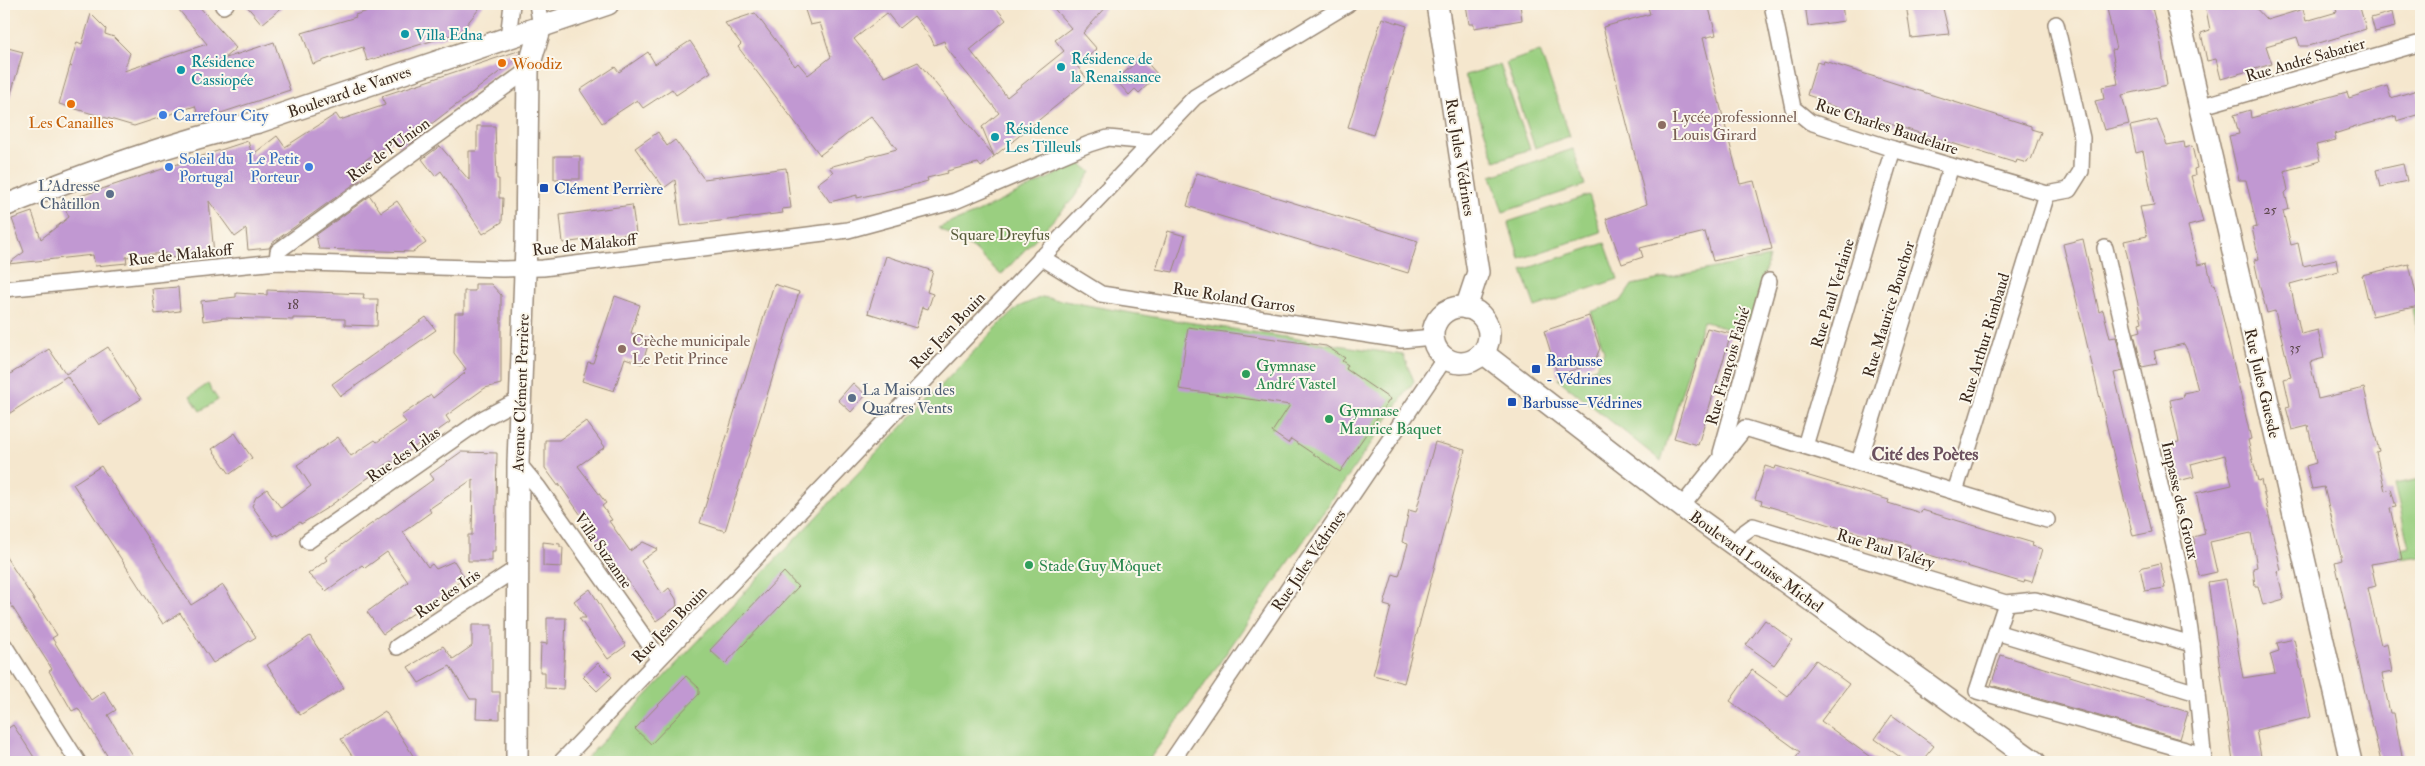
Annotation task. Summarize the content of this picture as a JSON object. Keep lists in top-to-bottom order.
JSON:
{
  "streets": {
    "street": [
      "Rue André Sabatier",
      "Boulevard de Vanves",
      "Rue Charles Baudelaire",
      "Rue de l'Union",
      "Rue Jules Védrines",
      "Rue de Malakoff",
      "Rue Paul Verlaine",
      "Rue Roland Garros",
      "Rue Maurice Bouchor",
      "Rue Jean Bouin",
      "Rue Arthur Rimbaud",
      "Rue François Fabié",
      "Rue Jules Guesde",
      "Avenue Clément Perrière",
      "Rue des Lilas",
      "Impasse des Groux",
      "Rue Paul Valéry",
      "Villa Suzanne",
      "Boulevard Louise Michel",
      "Rue des Iris"
    ]
  },
  "crossings": [
    ["Rue André Sabatier", "Rue Jules Guesde"],
    ["Boulevard de Vanves", "Avenue Clément Perrière"],
    ["Rue Charles Baudelaire", "Rue Paul Verlaine"],
    ["Rue Charles Baudelaire", "Rue Maurice Bouchor"],
    ["Rue Charles Baudelaire", "Rue Arthur Rimbaud"],
    ["Rue de l'Union", "Rue de Malakoff"],
    ["Rue de l'Union", "Avenue Clément Perrière"],
    ["Rue Jules Védrines", "Rue Roland Garros"],
    ["Rue Jules Védrines", "Boulevard Louise Michel"],
    ["Rue de Malakoff", "Rue Jean Bouin"],
    ["Rue de Malakoff", "Avenue Clément Perrière"],
    ["Rue Roland Garros", "Rue Jean Bouin"],
    ["Rue Roland Garros", "Boulevard Louise Michel"],
    ["Rue Jean Bouin", "Villa Suzanne"],
    ["Avenue Clément Perrière", "Rue des Lilas"],
    ["Avenue Clément Perrière", "Villa Suzanne"],
    ["Avenue Clément Perrière", "Rue des Iris"],
    ["Rue Paul Valéry", "Boulevard Louise Michel"]
  ],
  "districts": ["Cité des Poètes"],
  "parks": ["Square Dreyfus"],
  "places": {
    "other": [
      "Villa Edna",
      "Woodiz",
      "Résidence de la Renaissance",
      "Résidence Cassiopée",
      "Les Canailles",
      "Carrefour City",
      "Lycée professionnel Louis Girard",
      "Résidence Les Tilleuls",
      "Soleil du Portugal",
      "Le Petit Porteur",
      "L'Adresse Châtillon",
      "Crèche municipale Le Petit Prince",
      "Gymnase André Vastel",
      "La Maison des Quatres Vents",
      "Gymnase Maurice Baquet",
      "Stade Guy Môquet"
    ],
    "transit": ["Clément Perrière", "Barbusse - Védrines", "Barbusse–Védrines"]
  },
  "house_numbers": ["25", "18", "35"]
}
